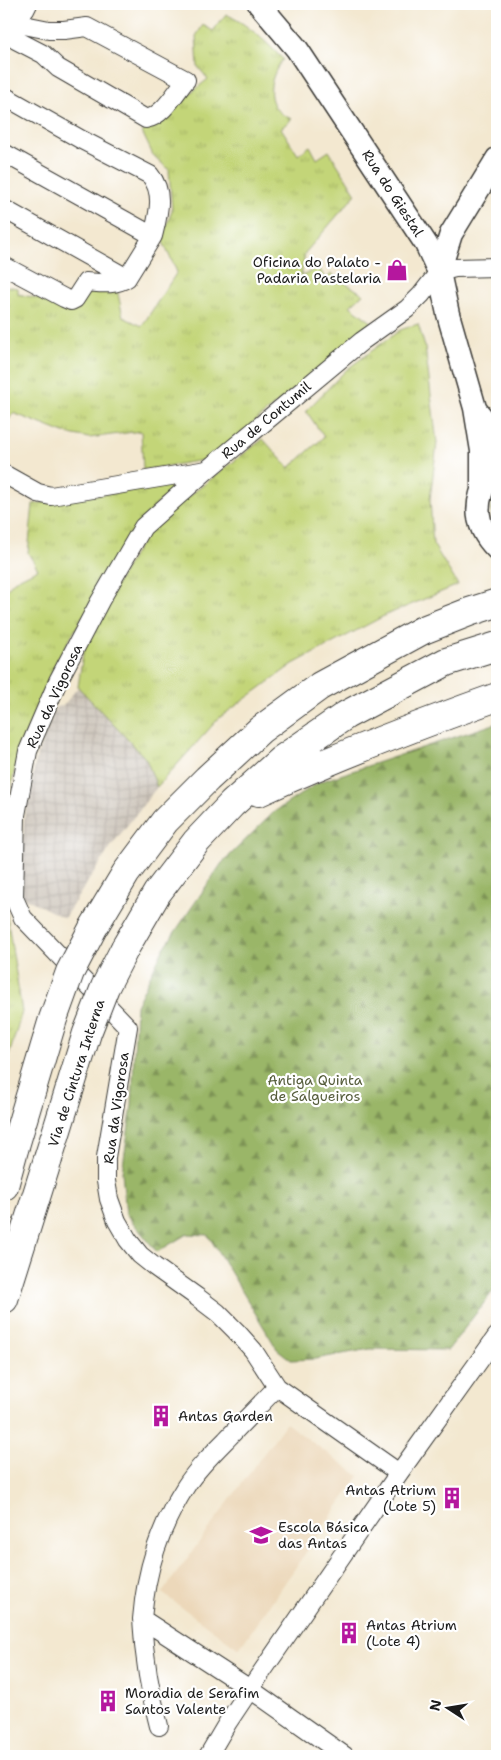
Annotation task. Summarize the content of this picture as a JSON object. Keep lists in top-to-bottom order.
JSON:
{
  "streets": {
    "highway": ["Via de Cintura Interna"],
    "street": ["Rua do Giestal", "Rua de Contumil", "Rua da Vigorosa"]
  },
  "crossings": [
    ["Rua do Giestal", "Rua de Contumil"],
    ["Rua de Contumil", "Rua da Vigorosa"]
  ],
  "parks": ["Antiga Quinta de Salgueiros"],
  "places": {
    "shop": ["Oficina do Palato - Padaria Pastelaria"],
    "building": [
      "Antas Garden",
      "Antas Atrium (Lote 5)",
      "Antas Atrium (Lote 4)",
      "Moradia de Serafim Santos Valente"
    ],
    "school or university": ["Escola Básica das Antas"]
  },
  "north": "left"
}
